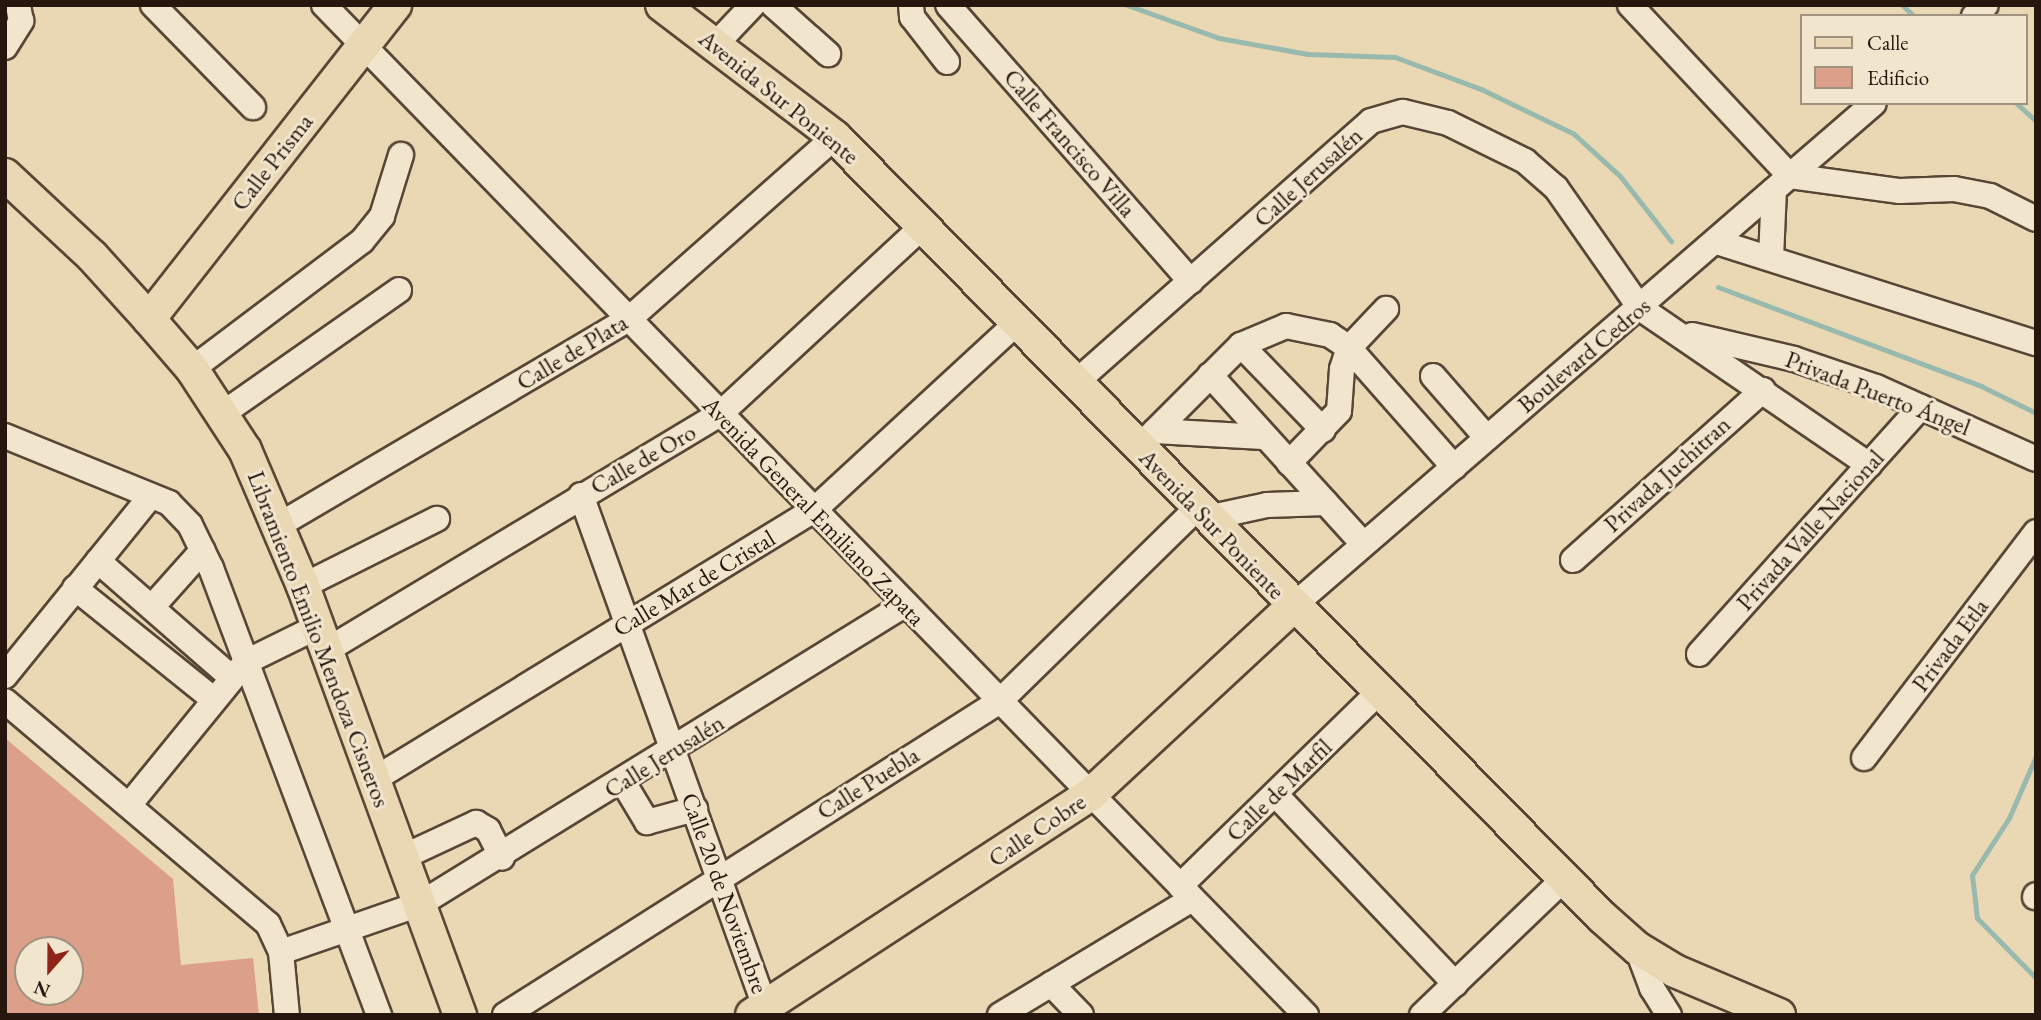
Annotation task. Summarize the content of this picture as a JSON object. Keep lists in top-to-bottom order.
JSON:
{
  "streets": {
    "main road": [
      "Avenida Sur Poniente",
      "Calle Prisma",
      "Libramiento Emilio Mendoza Cisneros",
      "Calle Cobre"
    ],
    "street": [
      "Calle Francisco Villa",
      "Calle Jerusalén",
      "Calle de Plata",
      "Boulevard Cedros",
      "Privada Puerto Ángel",
      "Calle de Oro",
      "Privada Juchitran",
      "Avenida General Emiliano Zapata",
      "Privada Valle Nacional",
      "Calle Mar de Cristal",
      "Privada Etla",
      "Calle Puebla",
      "Calle de Marfil",
      "Calle 20 de Noviembre"
    ]
  },
  "crossings": [
    ["Avenida Sur Poniente", "Calle Jerusalén"],
    ["Avenida Sur Poniente", "Calle de Plata"],
    ["Avenida Sur Poniente", "Boulevard Cedros"],
    ["Avenida Sur Poniente", "Calle de Oro"],
    ["Avenida Sur Poniente", "Calle Mar de Cristal"],
    ["Avenida Sur Poniente", "Calle Puebla"],
    ["Avenida Sur Poniente", "Calle de Marfil"],
    ["Avenida Sur Poniente", "Calle Cobre"],
    ["Calle Francisco Villa", "Calle Jerusalén"],
    ["Calle Prisma", "Avenida General Emiliano Zapata"],
    ["Calle Prisma", "Libramiento Emilio Mendoza Cisneros"],
    ["Calle Jerusalén", "Boulevard Cedros"],
    ["Calle Jerusalén", "Privada Puerto Ángel"],
    ["Calle Jerusalén", "Avenida General Emiliano Zapata"],
    ["Calle Jerusalén", "Libramiento Emilio Mendoza Cisneros"],
    ["Calle Jerusalén", "Calle 20 de Noviembre"],
    ["Calle de Plata", "Avenida General Emiliano Zapata"],
    ["Calle de Plata", "Libramiento Emilio Mendoza Cisneros"],
    ["Boulevard Cedros", "Privada Puerto Ángel"],
    ["Boulevard Cedros", "Calle Cobre"],
    ["Privada Puerto Ángel", "Privada Juchitran"],
    ["Privada Puerto Ángel", "Privada Valle Nacional"],
    ["Calle de Oro", "Avenida General Emiliano Zapata"],
    ["Calle de Oro", "Libramiento Emilio Mendoza Cisneros"],
    ["Calle de Oro", "Calle 20 de Noviembre"],
    ["Avenida General Emiliano Zapata", "Calle Mar de Cristal"],
    ["Avenida General Emiliano Zapata", "Calle Puebla"],
    ["Avenida General Emiliano Zapata", "Calle de Marfil"],
    ["Avenida General Emiliano Zapata", "Calle Cobre"],
    ["Calle Mar de Cristal", "Libramiento Emilio Mendoza Cisneros"],
    ["Calle Mar de Cristal", "Calle 20 de Noviembre"],
    ["Calle Puebla", "Calle 20 de Noviembre"],
    ["Calle Cobre", "Calle 20 de Noviembre"]
  ],
  "legend": ["Calle", "Edificio"],
  "north": "bottom"
}
